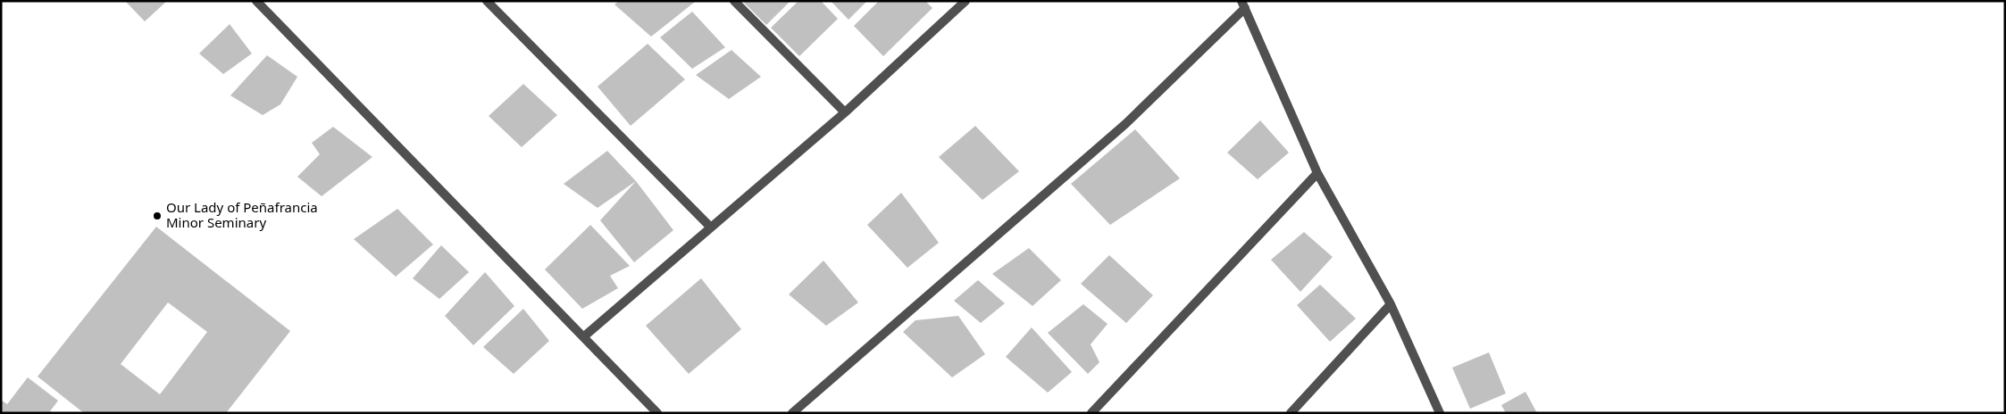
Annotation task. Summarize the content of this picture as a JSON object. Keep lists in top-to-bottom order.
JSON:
{
  "places": ["Our Lady of Peñafrancia Minor Seminary"]
}
